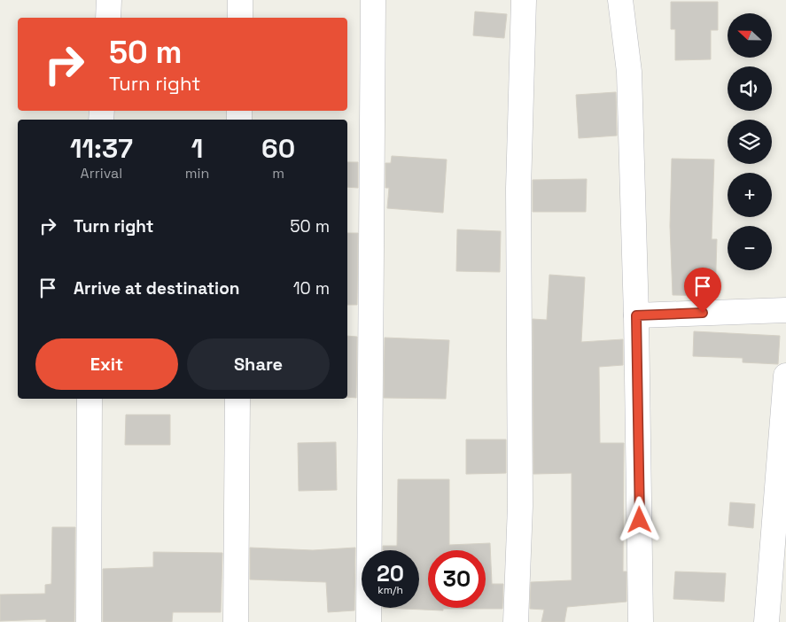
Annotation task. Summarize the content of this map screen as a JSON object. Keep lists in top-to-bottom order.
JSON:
{
  "north": "left",
  "page": {
    "map_buttons": ["+", "−"],
    "turn": ["50 m", "Turn right"],
    "eta": [
      "11:37",
      "Arrival",
      "1",
      "min",
      "60",
      "m"
    ],
    "list": [
      {
        "name": "Turn right",
        "value": "50 m"
      },
      {
        "name": "Arrive at destination",
        "value": "10 m"
      }
    ],
    "buttons": ["Exit", "Share"],
    "speed": "20 km/h",
    "limit": "30"
  }
}
